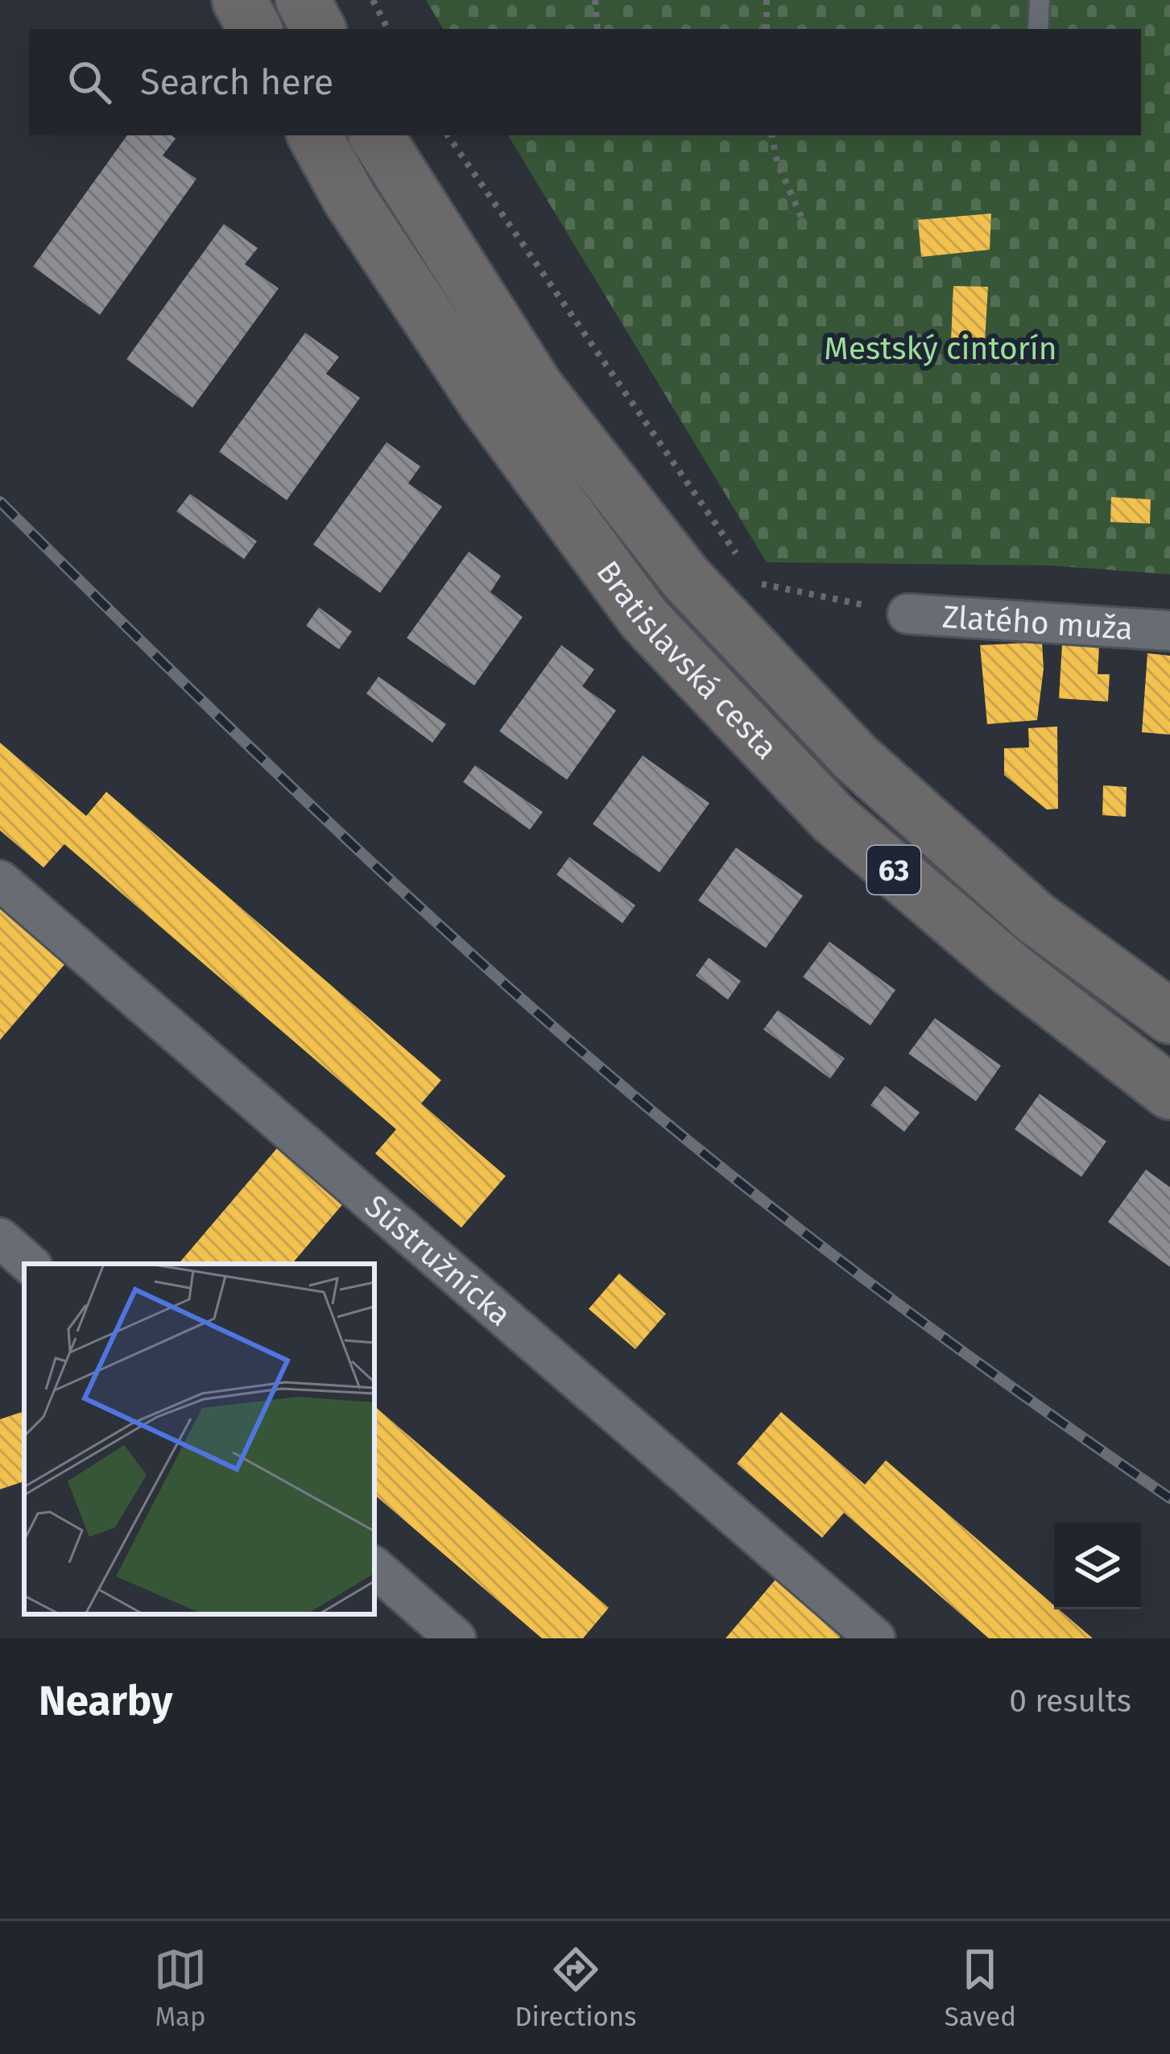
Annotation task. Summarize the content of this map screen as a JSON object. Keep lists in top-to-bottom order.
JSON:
{
  "streets": {
    "main road": ["Bratislavská cesta", "63"],
    "street": ["Zlatého muža", "Sústružnícka"]
  },
  "parks": ["Mestský cintorín"],
  "page": {
    "search": "Search here",
    "heading": ["Nearby", "0 results"],
    "nav": ["Map", "Directions", "Saved"]
  }
}
